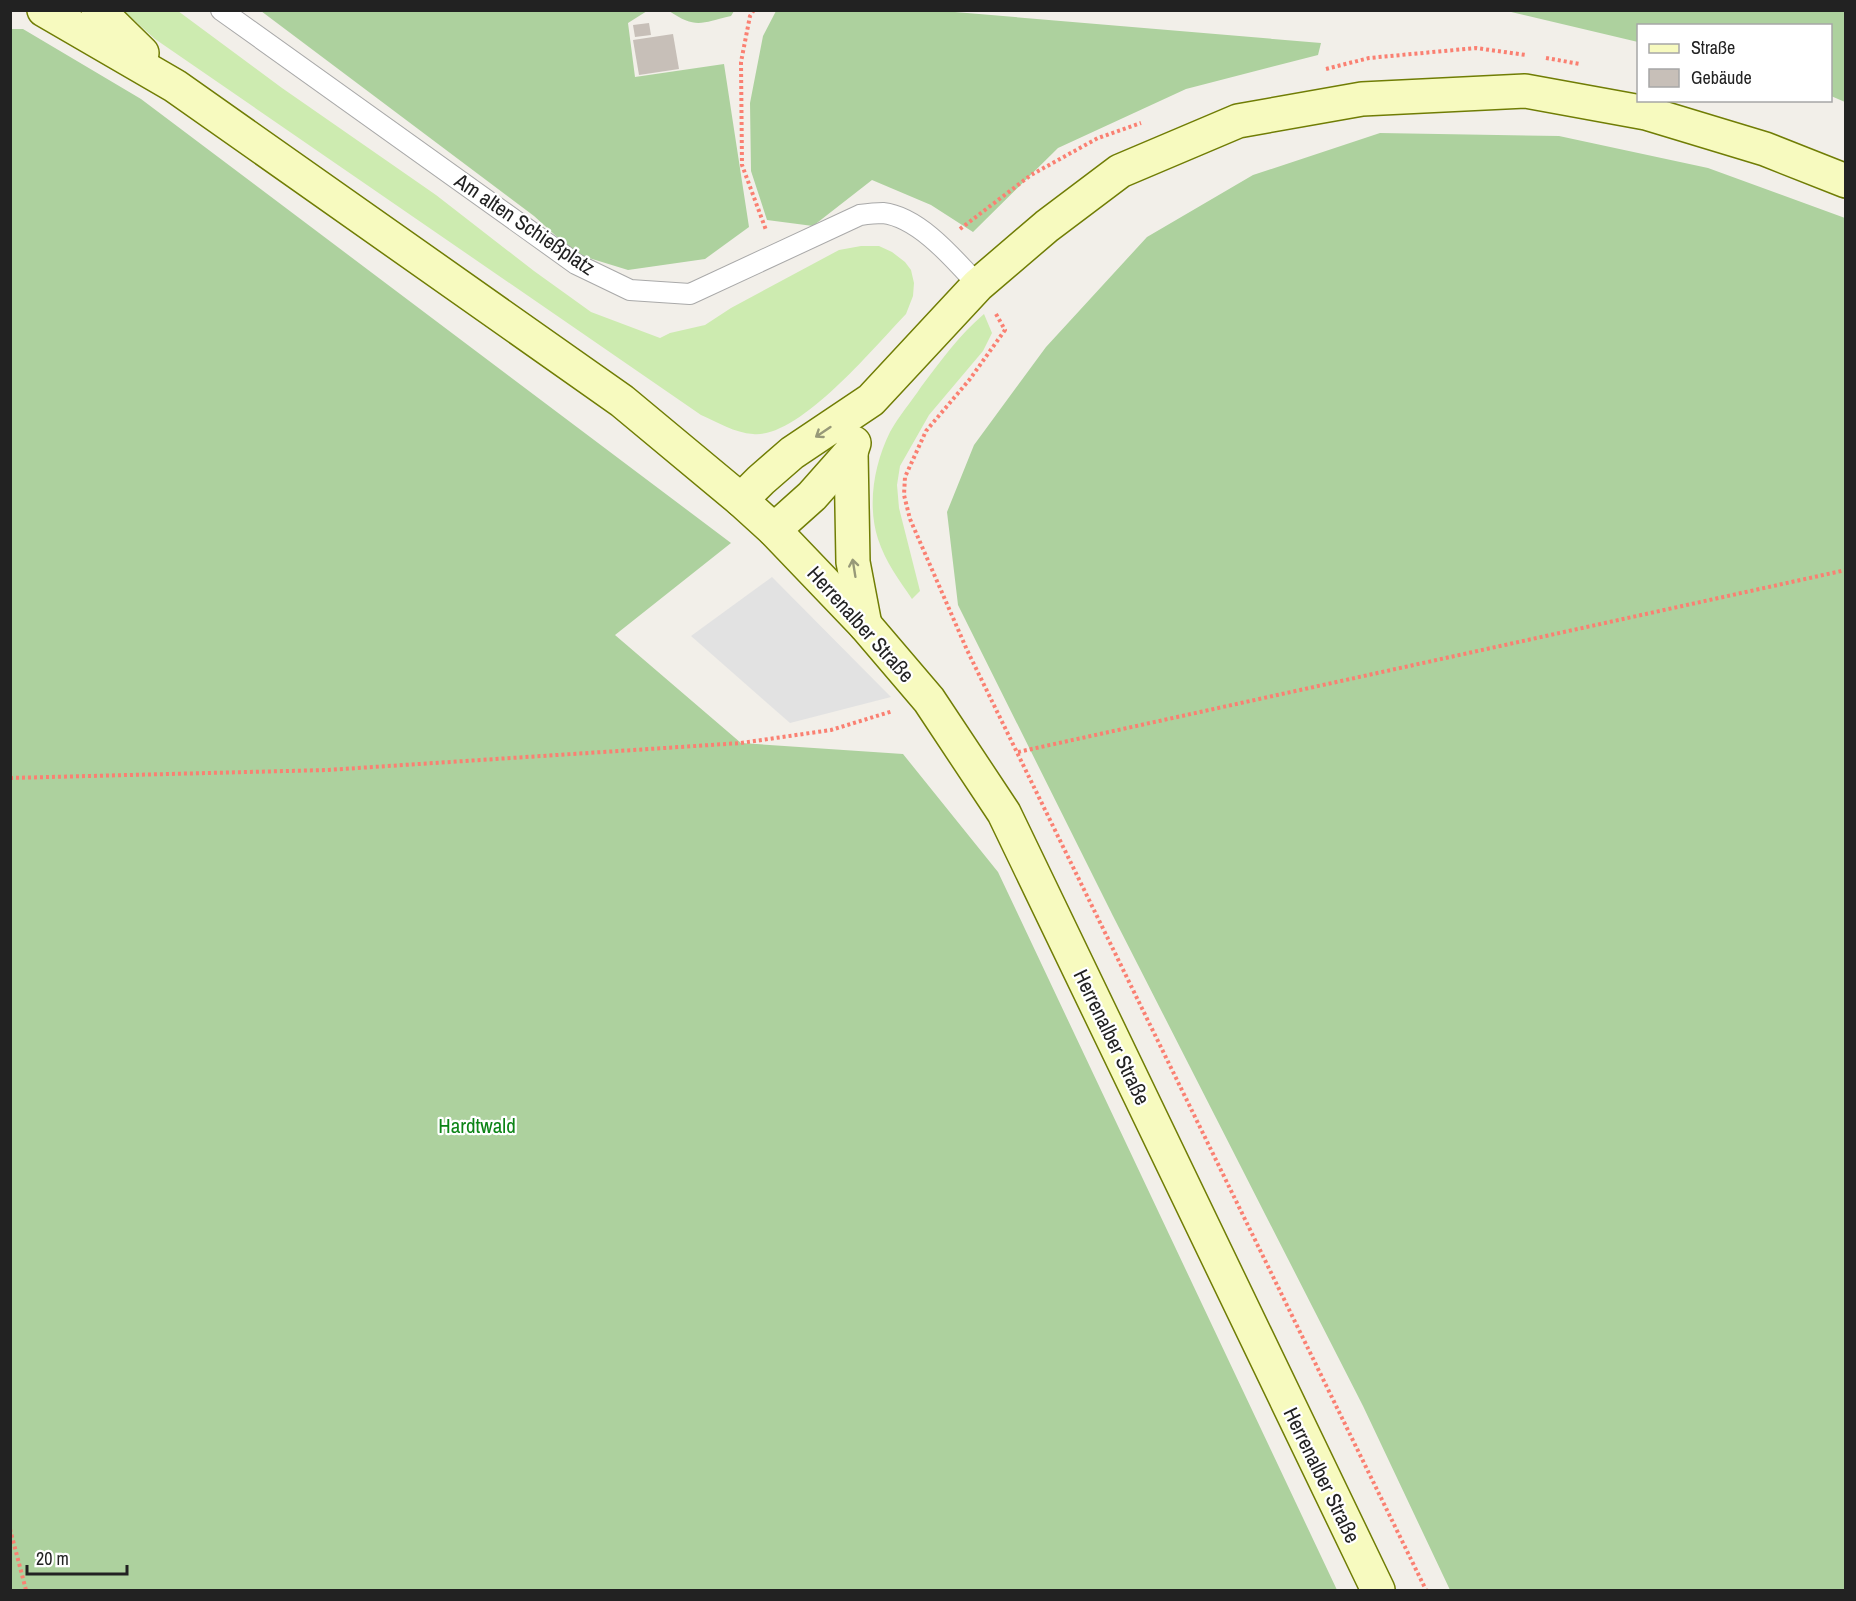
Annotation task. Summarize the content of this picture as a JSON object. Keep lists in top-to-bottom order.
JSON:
{
  "streets": {
    "main road": ["Herrenalber Straße"],
    "lane": ["Am alten Schießplatz"]
  },
  "parks": ["Hardtwald"],
  "legend": ["Straße", "Gebäude"],
  "scale_bar": "20 m"
}
